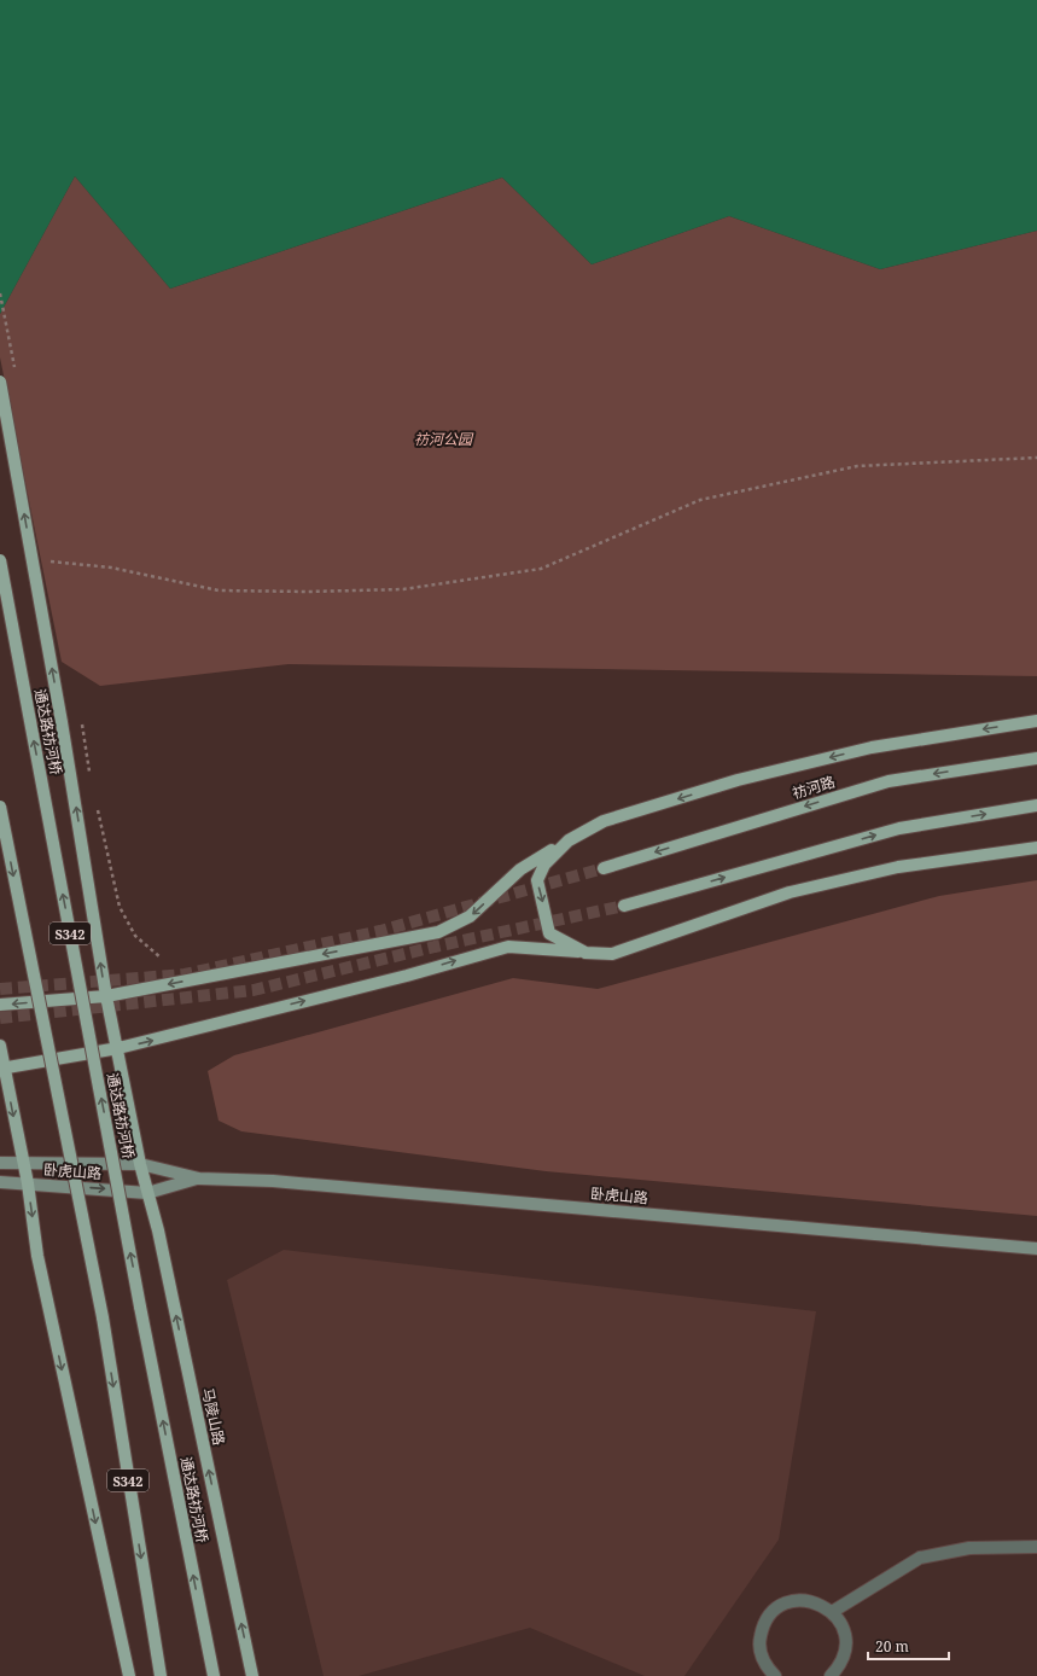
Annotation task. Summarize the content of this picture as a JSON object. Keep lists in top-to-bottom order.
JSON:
{
  "streets": {
    "main road": [
      "通达路祊河桥",
      "祊河路",
      "S342",
      "马陵山路"
    ],
    "street": ["卧虎山路"]
  },
  "crossings": [
    ["卧虎山路", "马陵山路"]
  ],
  "parks": ["祊河公园"],
  "scale_bar": "20 m"
}
